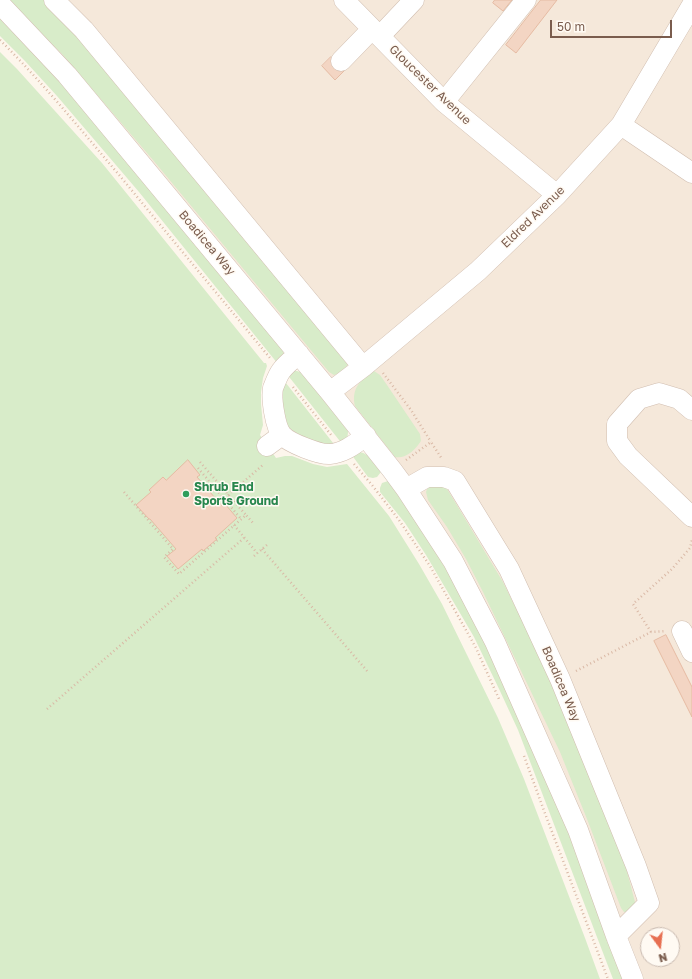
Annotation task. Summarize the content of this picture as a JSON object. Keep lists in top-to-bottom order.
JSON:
{
  "streets": {
    "street": ["Gloucester Avenue", "Eldred Avenue", "Boadicea Way"]
  },
  "crossings": [
    ["Gloucester Avenue", "Eldred Avenue"],
    ["Eldred Avenue", "Boadicea Way"]
  ],
  "places": ["Shrub End Sports Ground"],
  "scale_bar": "50 m",
  "north": "bottom"
}
